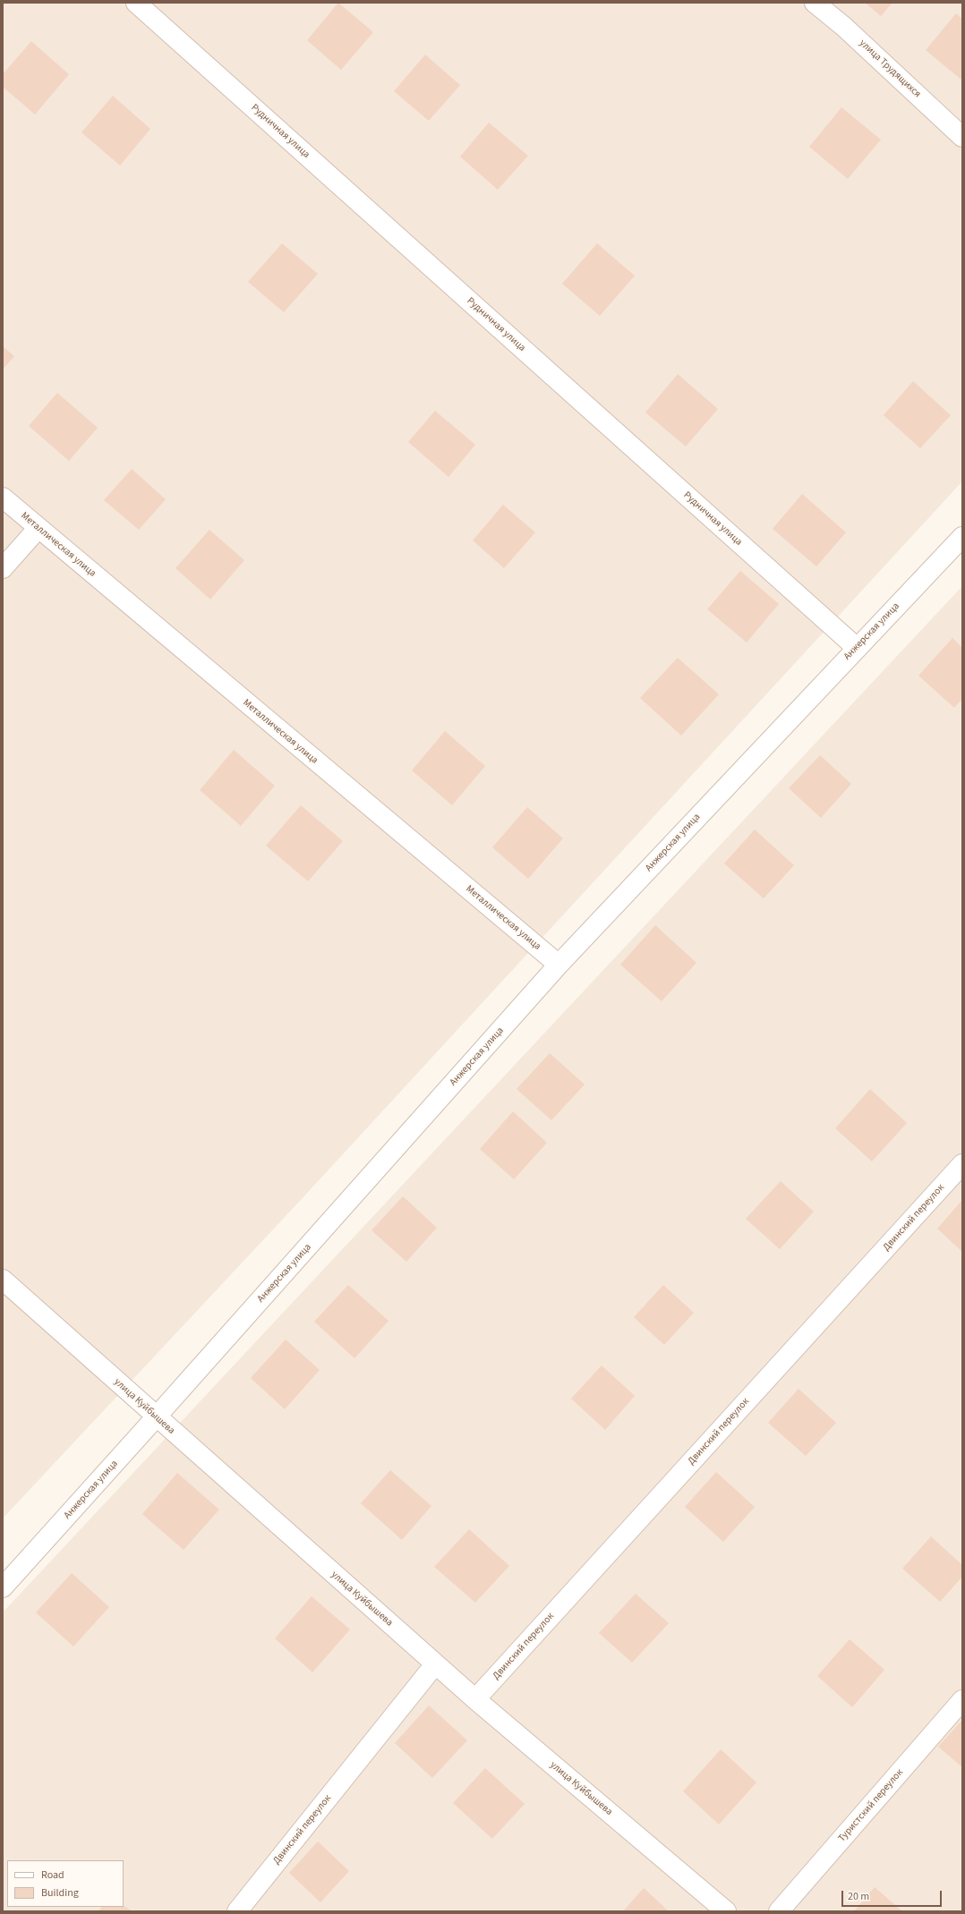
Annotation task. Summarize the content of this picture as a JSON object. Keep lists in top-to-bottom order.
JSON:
{
  "streets": {
    "street": [
      "улица Трудящихся",
      "Рудничная улица",
      "Металлическая улица",
      "Анжерская улица",
      "Двинский переулок",
      "улица Куйбышева",
      "Туристский переулок"
    ]
  },
  "crossings": [
    ["Рудничная улица", "Анжерская улица"],
    ["Металлическая улица", "Анжерская улица"],
    ["Анжерская улица", "улица Куйбышева"],
    ["Двинский переулок", "улица Куйбышева"]
  ],
  "legend": ["Road", "Building"],
  "scale_bar": "20 m"
}
